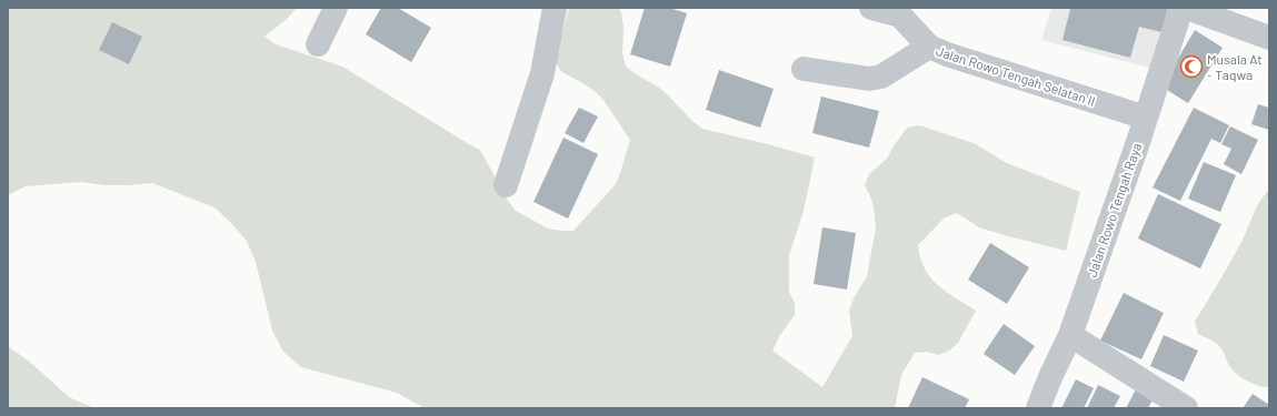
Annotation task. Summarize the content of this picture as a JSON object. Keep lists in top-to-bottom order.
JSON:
{
  "streets": {
    "street": ["Jalan Rowo Tengah Selatan II", "Jalan Rowo Tengah Raya"]
  },
  "crossings": [
    ["Jalan Rowo Tengah Selatan II", "Jalan Rowo Tengah Raya"]
  ],
  "places": {
    "mosque": ["Musala At - Taqwa"]
  }
}
